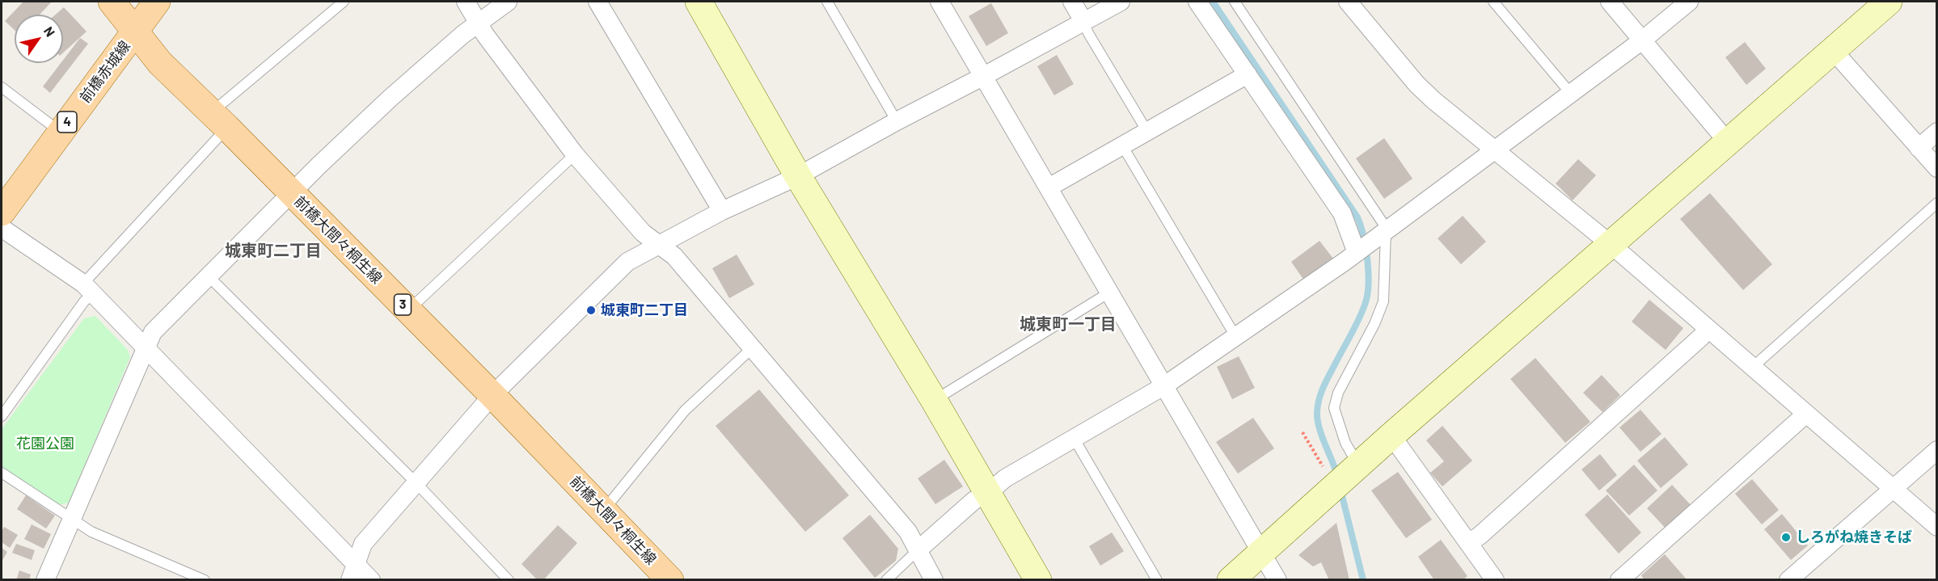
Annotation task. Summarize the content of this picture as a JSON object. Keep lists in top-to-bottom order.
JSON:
{
  "streets": {
    "main road": [
      "前橋赤城線",
      "4",
      "前橋大間々桐生線",
      "3"
    ]
  },
  "crossings": [
    ["前橋赤城線", "前橋大間々桐生線"]
  ],
  "districts": ["城東町二丁目", "城東町一丁目"],
  "parks": ["花園公園"],
  "places": ["城東町二丁目", "しろがね焼きそば"],
  "north": "top right"
}
